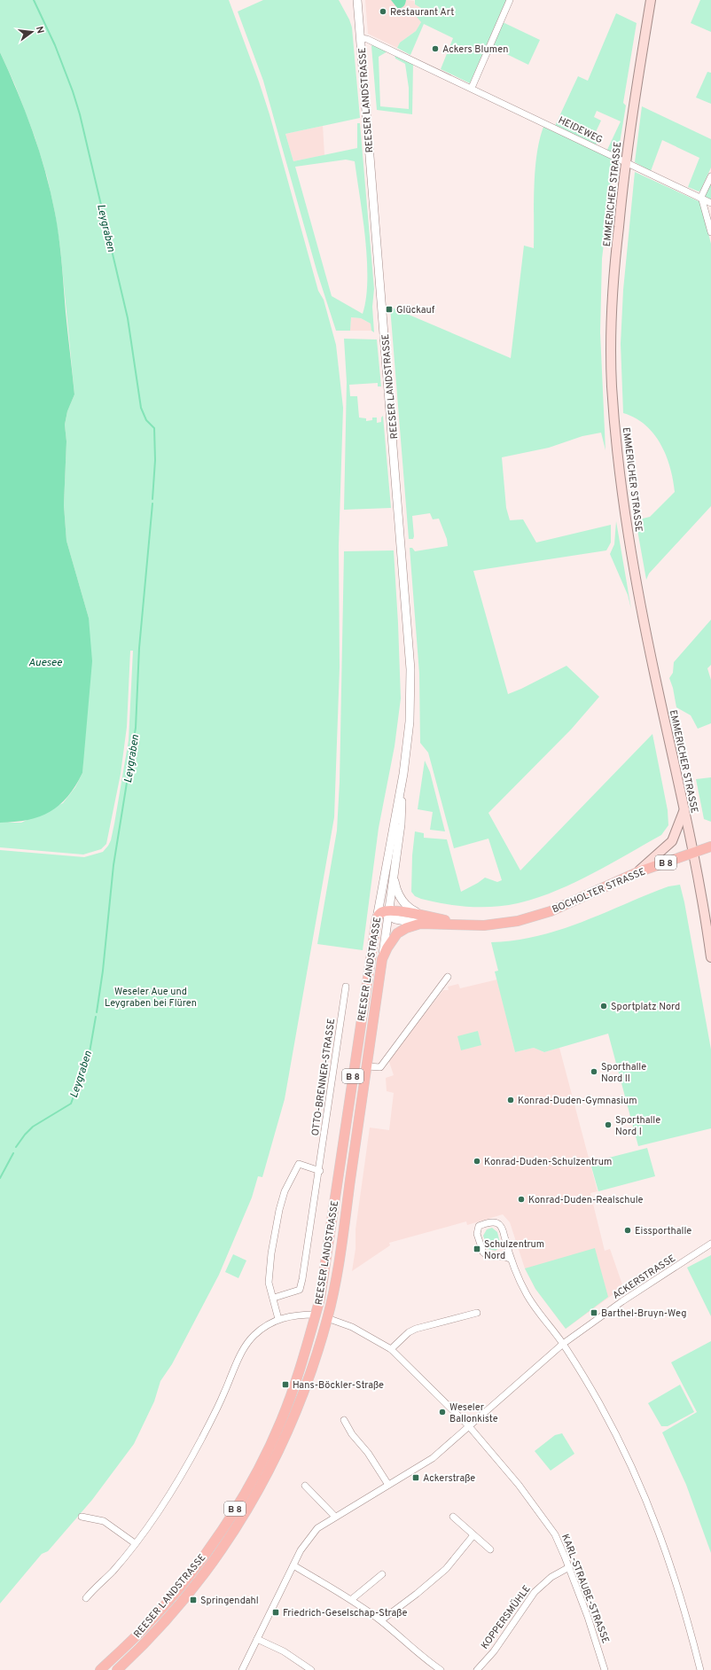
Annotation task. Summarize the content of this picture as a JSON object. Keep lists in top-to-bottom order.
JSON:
{
  "streets": {
    "main road": [
      "REESER LANDSTRASSE",
      "EMMERICHER STRASSE",
      "B 8",
      "BOCHOLTER STRASSE"
    ],
    "street": [
      "HEIDEWEG",
      "OTTO-BRENNER-STRASSE",
      "ACKERSTRASSE",
      "KARL-STRAUBE-STRASSE",
      "KOPPERSMÜHLE"
    ]
  },
  "crossings": [
    ["REESER LANDSTRASSE", "HEIDEWEG"],
    ["REESER LANDSTRASSE", "B 8"],
    ["REESER LANDSTRASSE", "BOCHOLTER STRASSE"],
    ["REESER LANDSTRASSE", "KARL-STRAUBE-STRASSE"],
    ["HEIDEWEG", "EMMERICHER STRASSE"],
    ["EMMERICHER STRASSE", "BOCHOLTER STRASSE"],
    ["B 8", "BOCHOLTER STRASSE"],
    ["ACKERSTRASSE", "KARL-STRAUBE-STRASSE"],
    ["KARL-STRAUBE-STRASSE", "KOPPERSMÜHLE"]
  ],
  "water": ["Leygraben", "Auesee"],
  "parks": ["Weseler Aue und Leygraben bei Flüren"],
  "places": {
    "other": [
      "Restaurant Art",
      "Ackers Blumen",
      "Sportplatz Nord",
      "Sporthalle Nord II",
      "Konrad-Duden-Gymnasium",
      "Sporthalle Nord I",
      "Konrad-Duden-Schulzentrum",
      "Konrad-Duden-Realschule",
      "Eissporthalle",
      "Weseler Ballonkiste"
    ],
    "transit": [
      "Glückauf",
      "Schulzentrum Nord",
      "Barthel-Bruyn-Weg",
      "Hans-Böckler-Straße",
      "Ackerstraße",
      "Springendahl",
      "Friedrich-Geselschap-Straße"
    ]
  },
  "north": "right"
}
